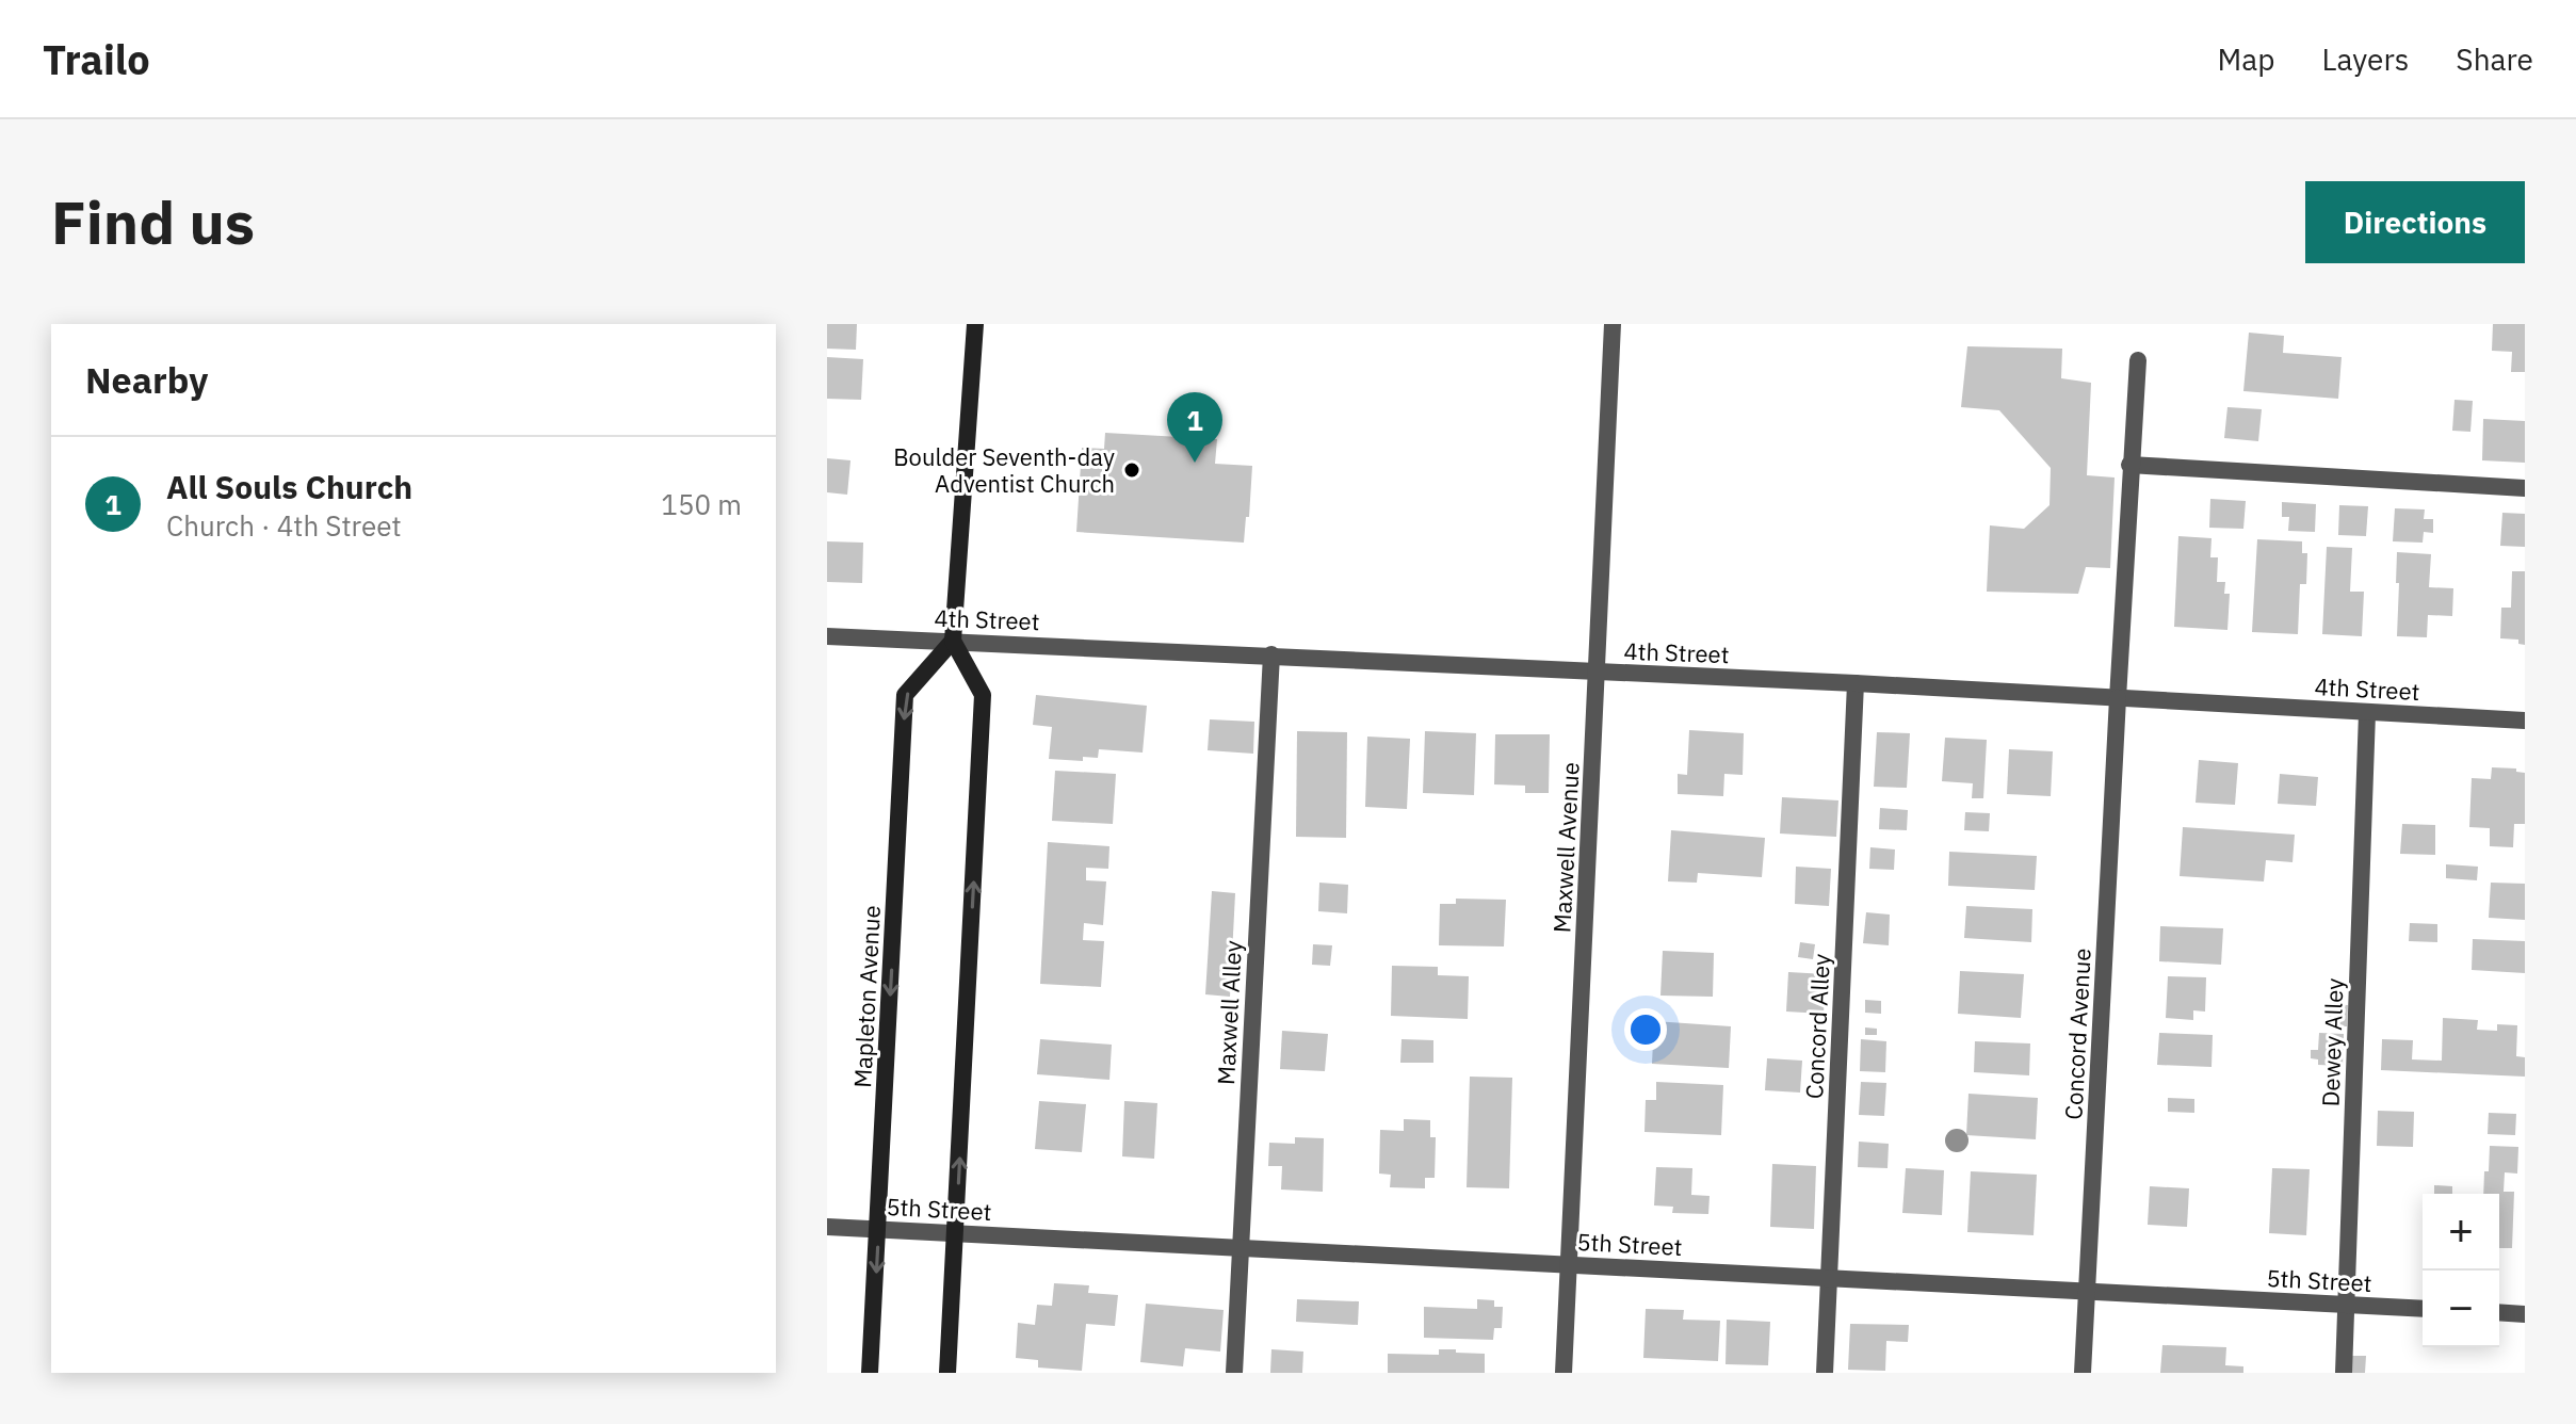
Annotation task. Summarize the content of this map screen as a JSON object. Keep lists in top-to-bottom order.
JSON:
{
  "streets": {
    "street": [
      "4th Street",
      "Maxwell Avenue",
      "Mapleton Avenue",
      "Maxwell Alley",
      "Concord Alley",
      "Concord Avenue",
      "Dewey Alley",
      "5th Street"
    ]
  },
  "crossings": [
    ["4th Street", "Maxwell Avenue"],
    ["4th Street", "Mapleton Avenue"],
    ["4th Street", "Maxwell Alley"],
    ["4th Street", "Concord Alley"],
    ["4th Street", "Concord Avenue"],
    ["4th Street", "Dewey Alley"],
    ["Maxwell Avenue", "5th Street"],
    ["Mapleton Avenue", "5th Street"],
    ["Maxwell Alley", "5th Street"],
    ["Concord Alley", "5th Street"],
    ["Concord Avenue", "5th Street"],
    ["Dewey Alley", "5th Street"]
  ],
  "places": ["Boulder Seventh-day Adventist Church"],
  "page": {
    "header": "Trailo",
    "nav": ["Map", "Layers", "Share"],
    "buttons": "Directions",
    "title": "Find us",
    "heading": "Nearby",
    "pins": "1",
    "list": [
      {
        "mark": "1",
        "name": "All Souls Church",
        "note": "Church · 4th Street",
        "value": "150 m"
      }
    ],
    "map_buttons": ["+", "−"]
  }
}
